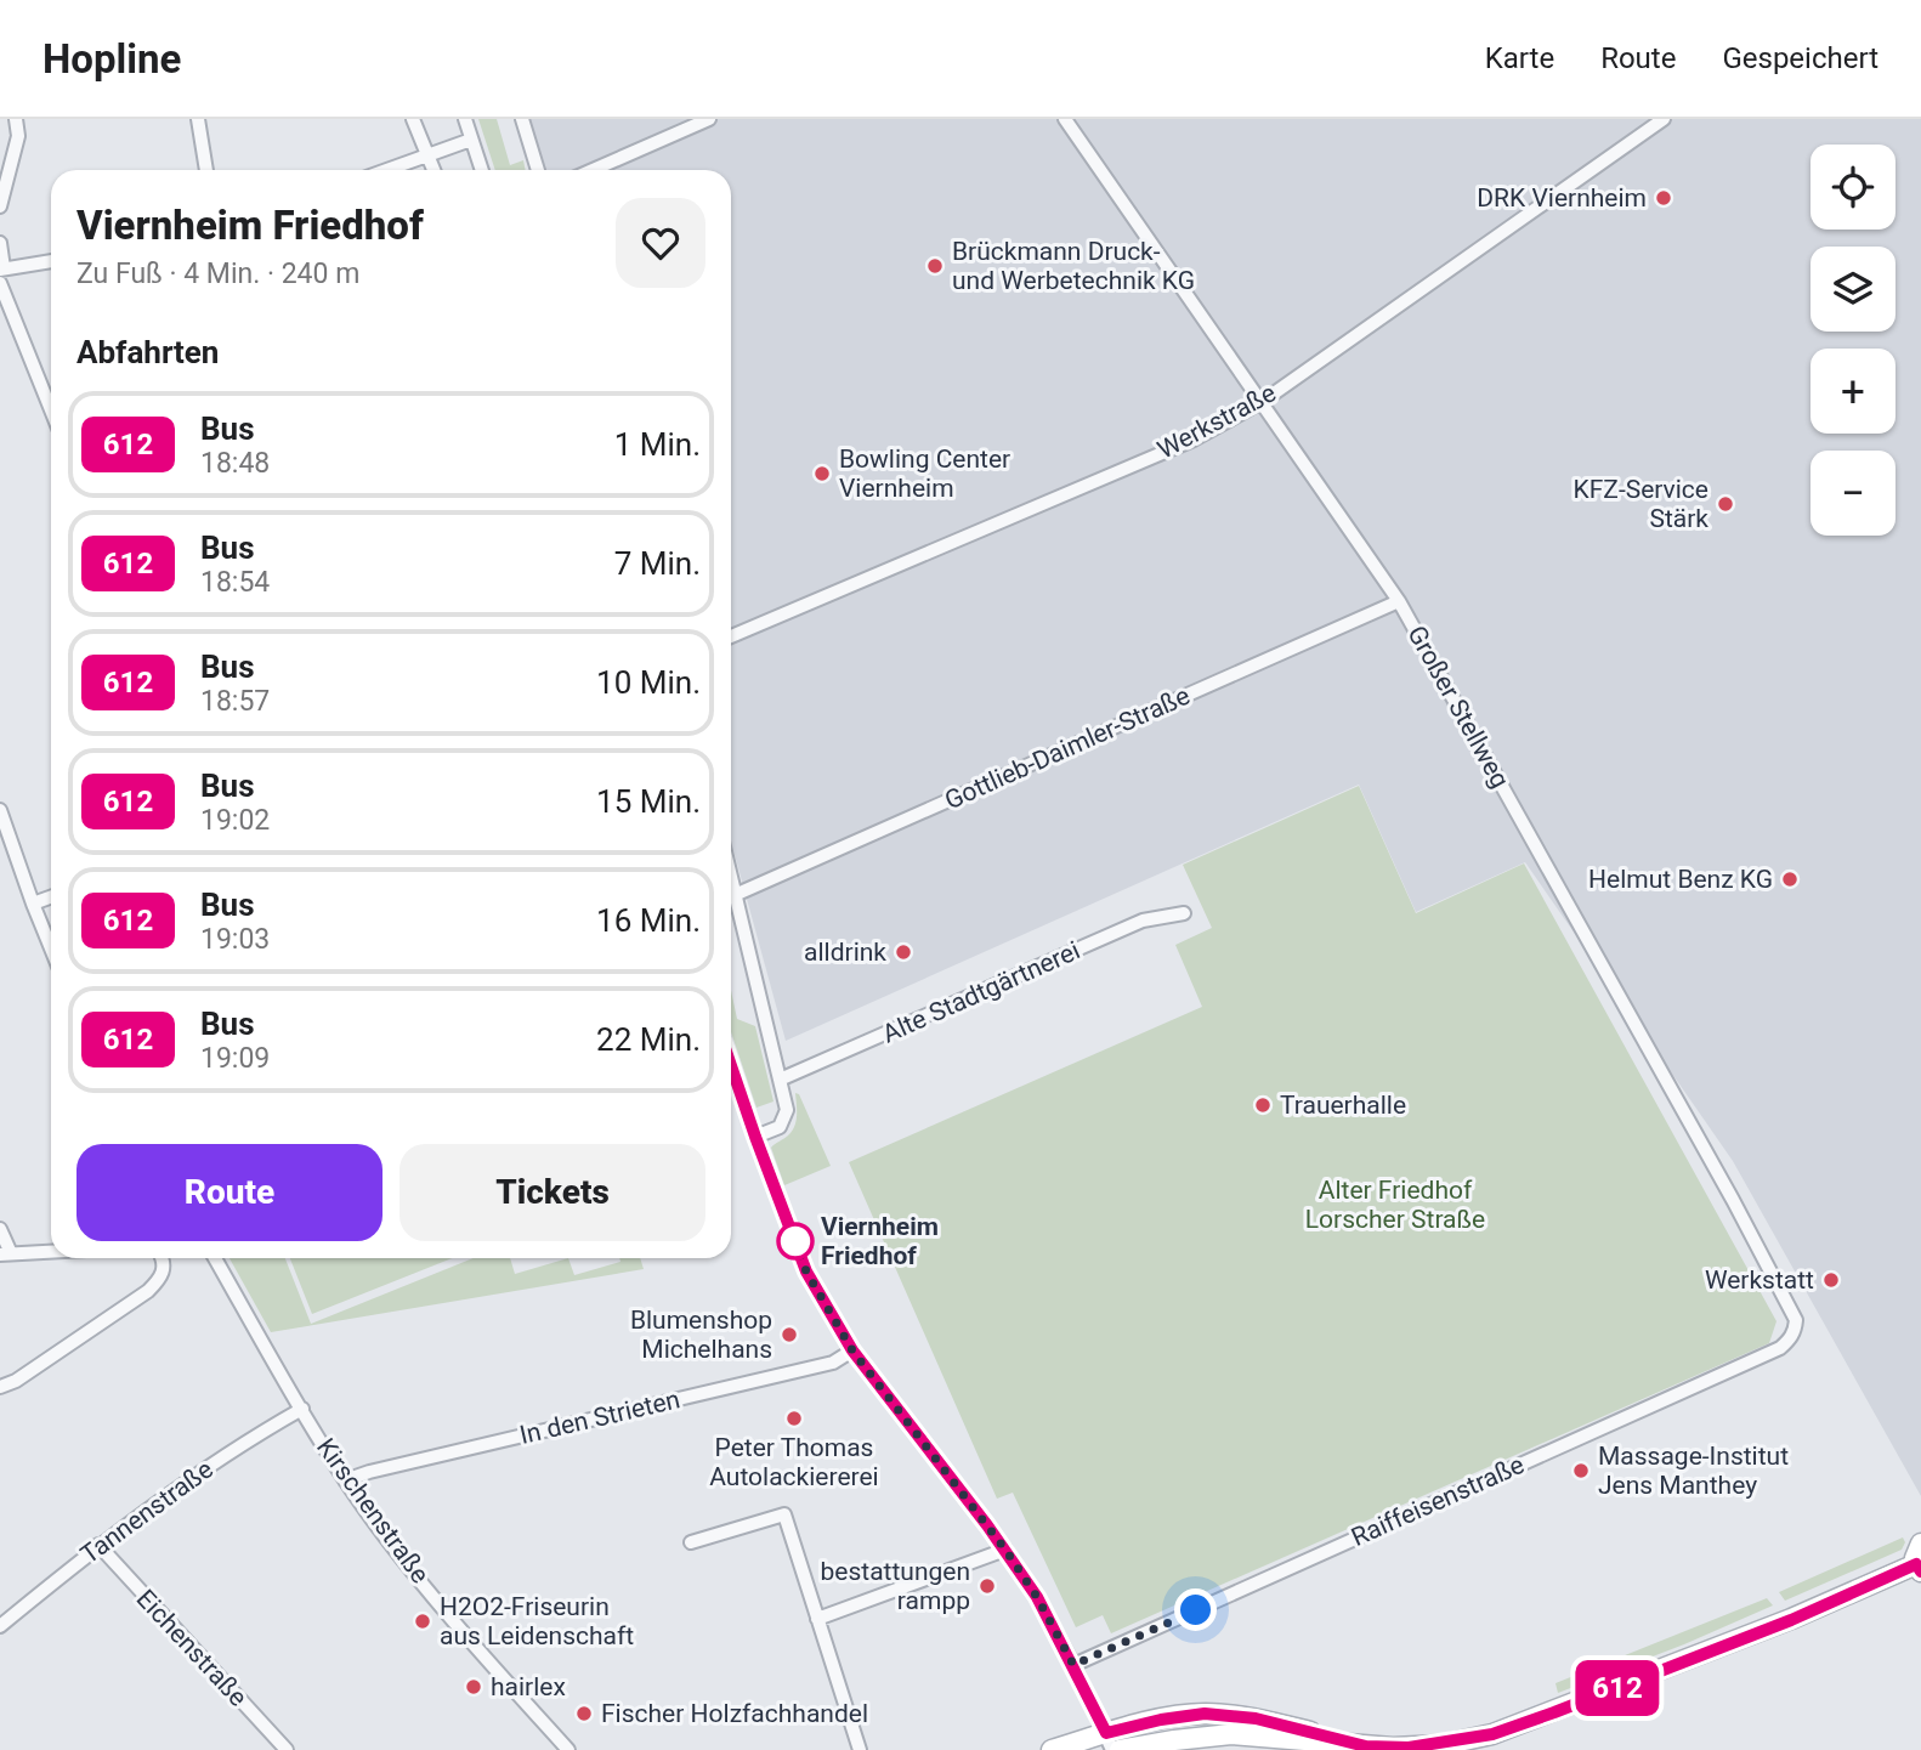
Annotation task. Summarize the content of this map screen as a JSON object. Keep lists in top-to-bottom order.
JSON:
{
  "streets": {
    "street": [
      "Werkstraße",
      "Großer Stellweg",
      "Gottlieb-Daimler-Straße",
      "Alte Stadtgärtnerei",
      "In den Strieten",
      "Raiffeisenstraße",
      "Kirschenstraße",
      "Tannenstraße",
      "Eichenstraße"
    ]
  },
  "crossings": [
    ["Werkstraße", "Großer Stellweg"],
    ["Großer Stellweg", "Gottlieb-Daimler-Straße"],
    ["Großer Stellweg", "Raiffeisenstraße"],
    ["In den Strieten", "Kirschenstraße"],
    ["Kirschenstraße", "Tannenstraße"],
    ["Tannenstraße", "Eichenstraße"]
  ],
  "parks": ["Alter Friedhof Lorscher Straße"],
  "places": [
    "DRK Viernheim",
    "Brückmann Druck- und Werbetechnik KG",
    "Bowling Center Viernheim",
    "KFZ-Service Stärk",
    "Helmut Benz KG",
    "alldrink",
    "Trauerhalle",
    "Viernheim Friedhof",
    "Werkstatt",
    "Blumenshop Michelhans",
    "Peter Thomas Autolackiererei",
    "Massage-Institut Jens Manthey",
    "bestattungen rampp",
    "H2O2-Friseurin aus Leidenschaft",
    "hairlex",
    "Fischer Holzfachhandel"
  ],
  "lines": ["bus line 612"],
  "page": {
    "header": "Hopline",
    "nav": ["Karte", "Route", "Gespeichert"],
    "on_map": "612",
    "map_buttons": ["+", "−"],
    "heading": [
      ["Viernheim Friedhof", "Zu Fuß · 4 Min. · 240 m"],
      "Abfahrten"
    ],
    "list": [
      {
        "mark": "612",
        "name": "Bus",
        "note": "18:48",
        "value": "1 Min."
      },
      {
        "mark": "612",
        "name": "Bus",
        "note": "18:54",
        "value": "7 Min."
      },
      {
        "mark": "612",
        "name": "Bus",
        "note": "18:57",
        "value": "10 Min."
      },
      {
        "mark": "612",
        "name": "Bus",
        "note": "19:02",
        "value": "15 Min."
      },
      {
        "mark": "612",
        "name": "Bus",
        "note": "19:03",
        "value": "16 Min."
      },
      {
        "mark": "612",
        "name": "Bus",
        "note": "19:09",
        "value": "22 Min."
      }
    ],
    "buttons": ["Route", "Tickets"]
  }
}
